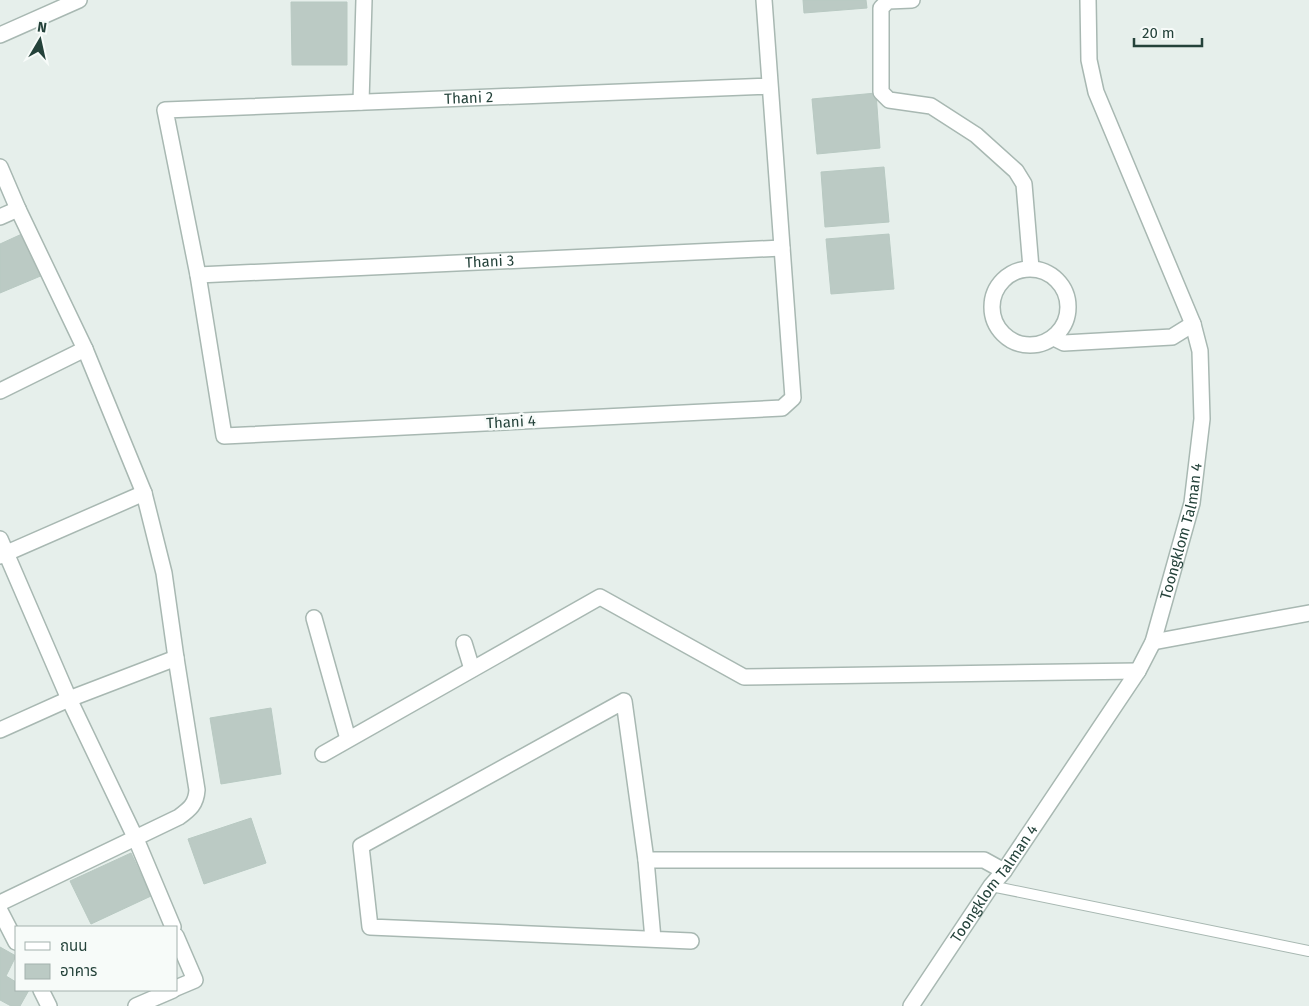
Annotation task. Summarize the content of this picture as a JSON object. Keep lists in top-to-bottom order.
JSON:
{
  "streets": {
    "street": [
      "Thani 2",
      "Thani 3",
      "Thani 4",
      "Toongklom Talman 4"
    ]
  },
  "crossings": [
    ["Thani 2", "Thani 3"],
    ["Thani 2", "Thani 4"],
    ["Thani 3", "Thani 4"]
  ],
  "legend": ["ถนน", "อาคาร"],
  "scale_bar": "20 m",
  "north": "top"
}
